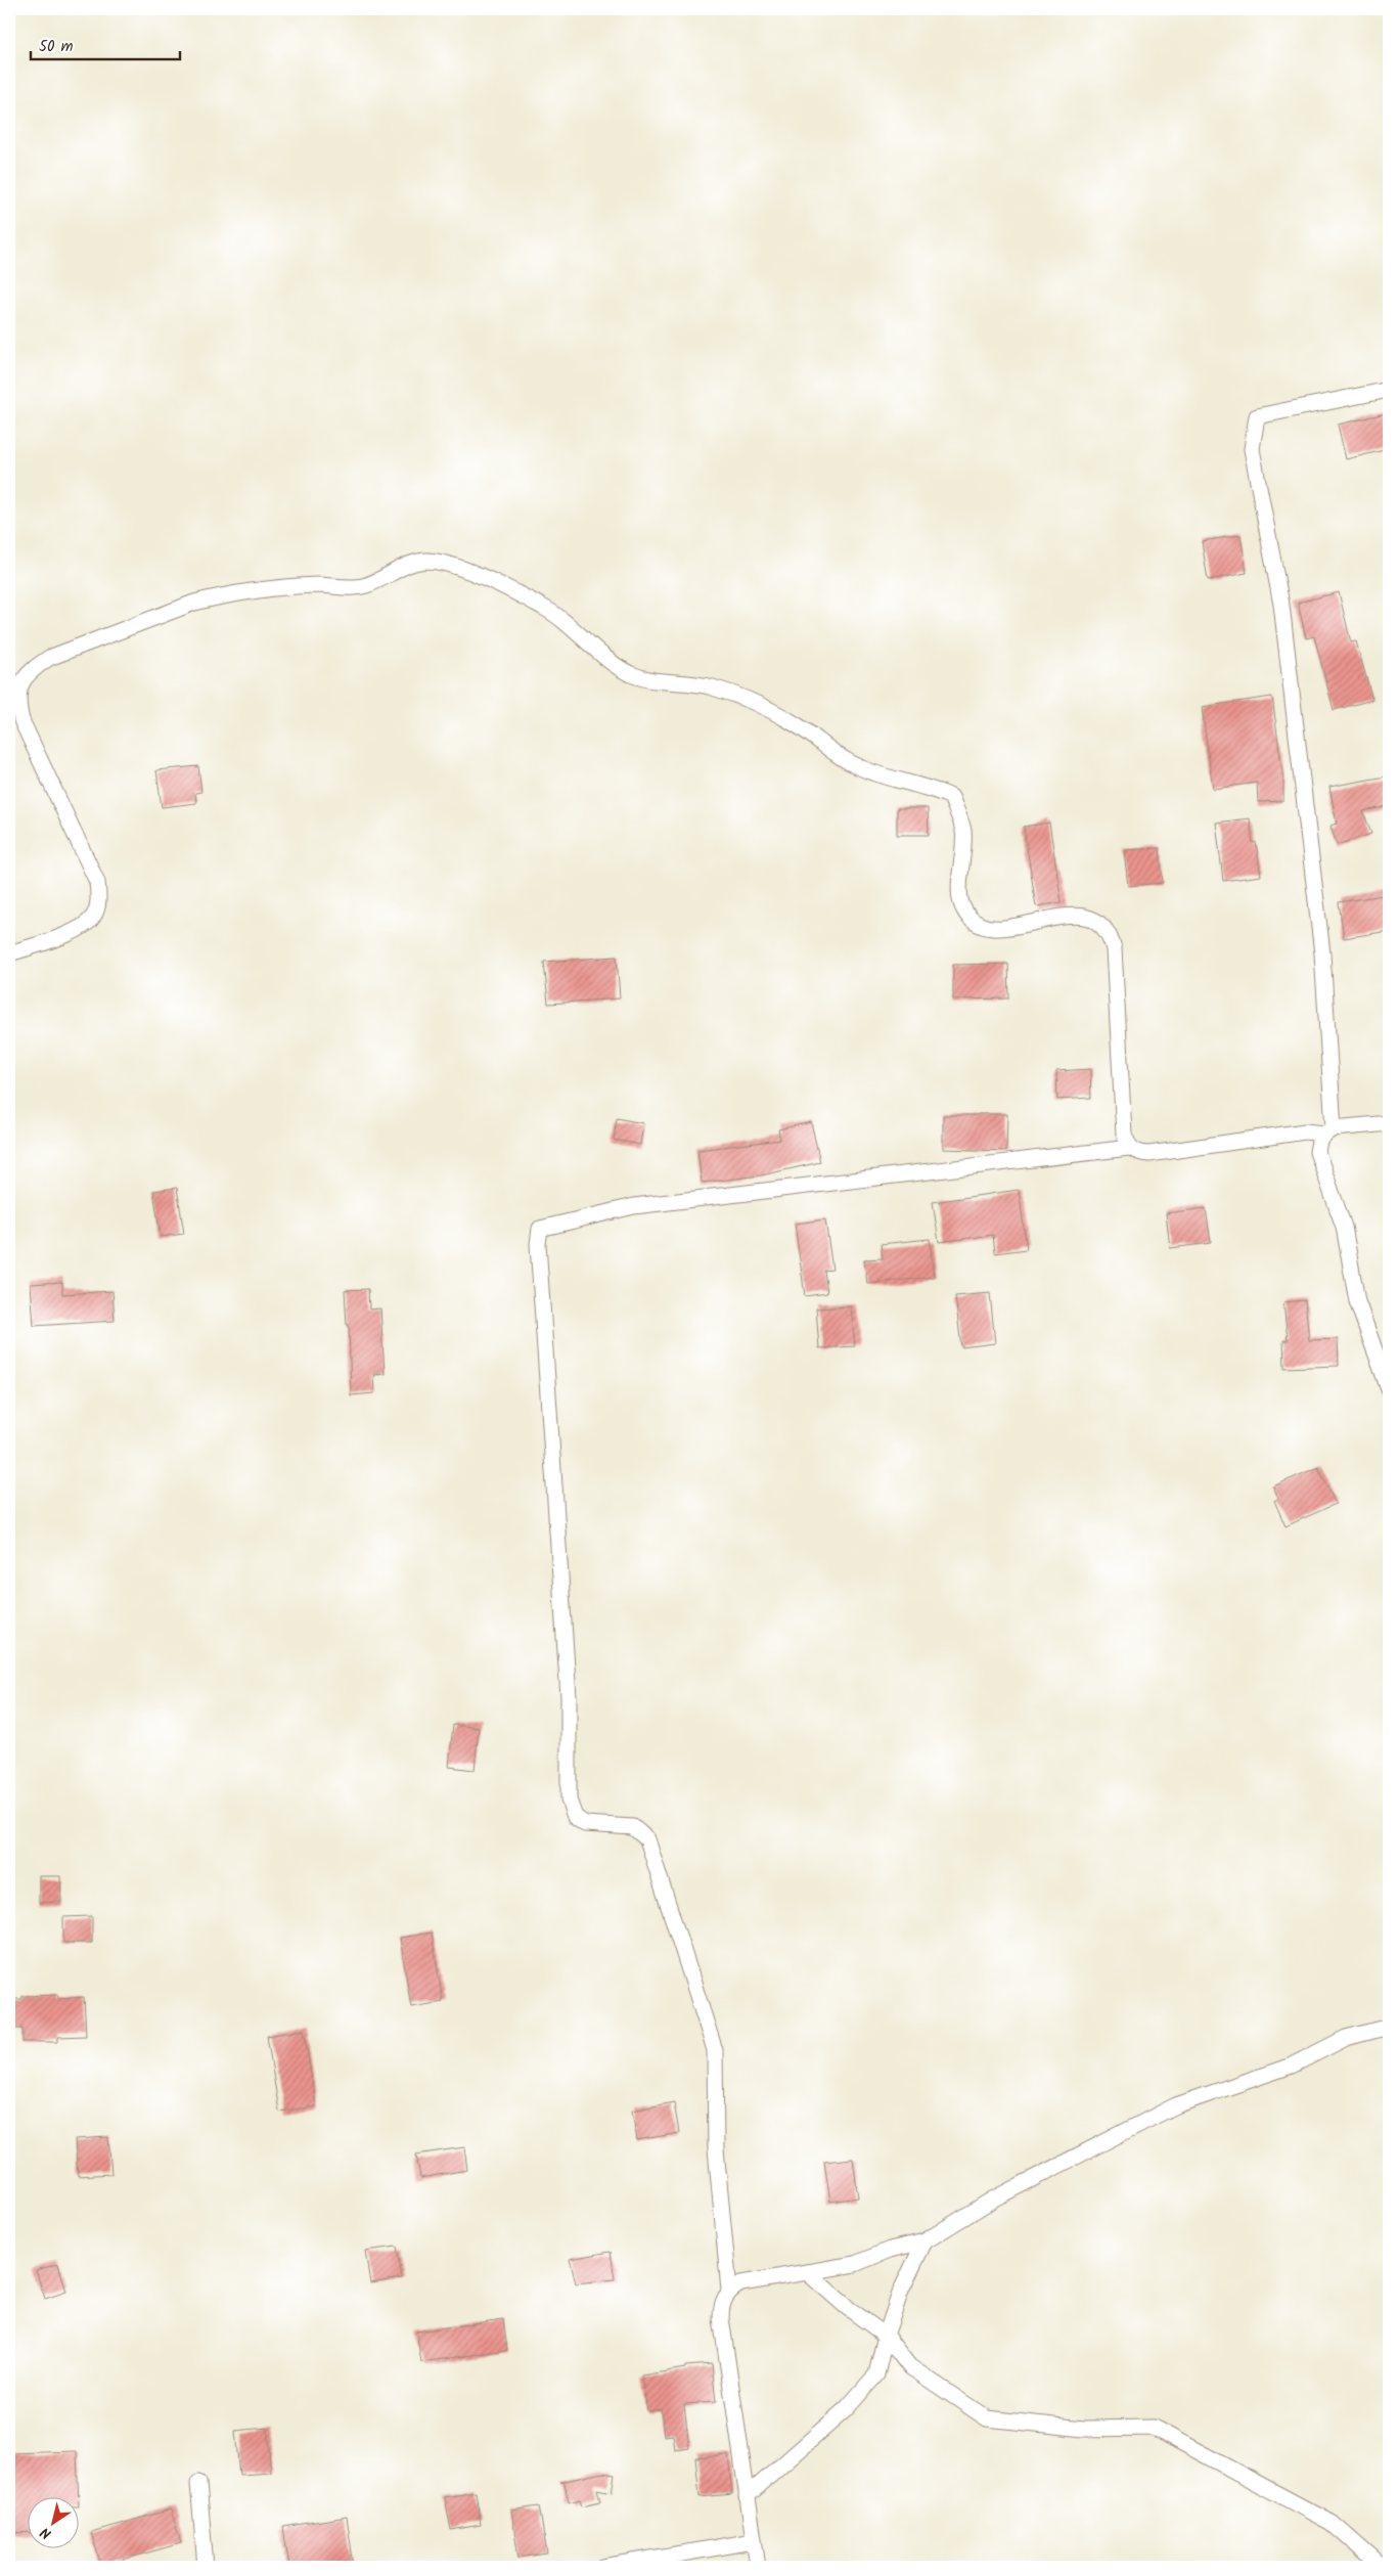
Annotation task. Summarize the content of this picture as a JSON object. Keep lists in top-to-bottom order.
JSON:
{
  "scale_bar": "50 m",
  "north": "bottom left"
}
